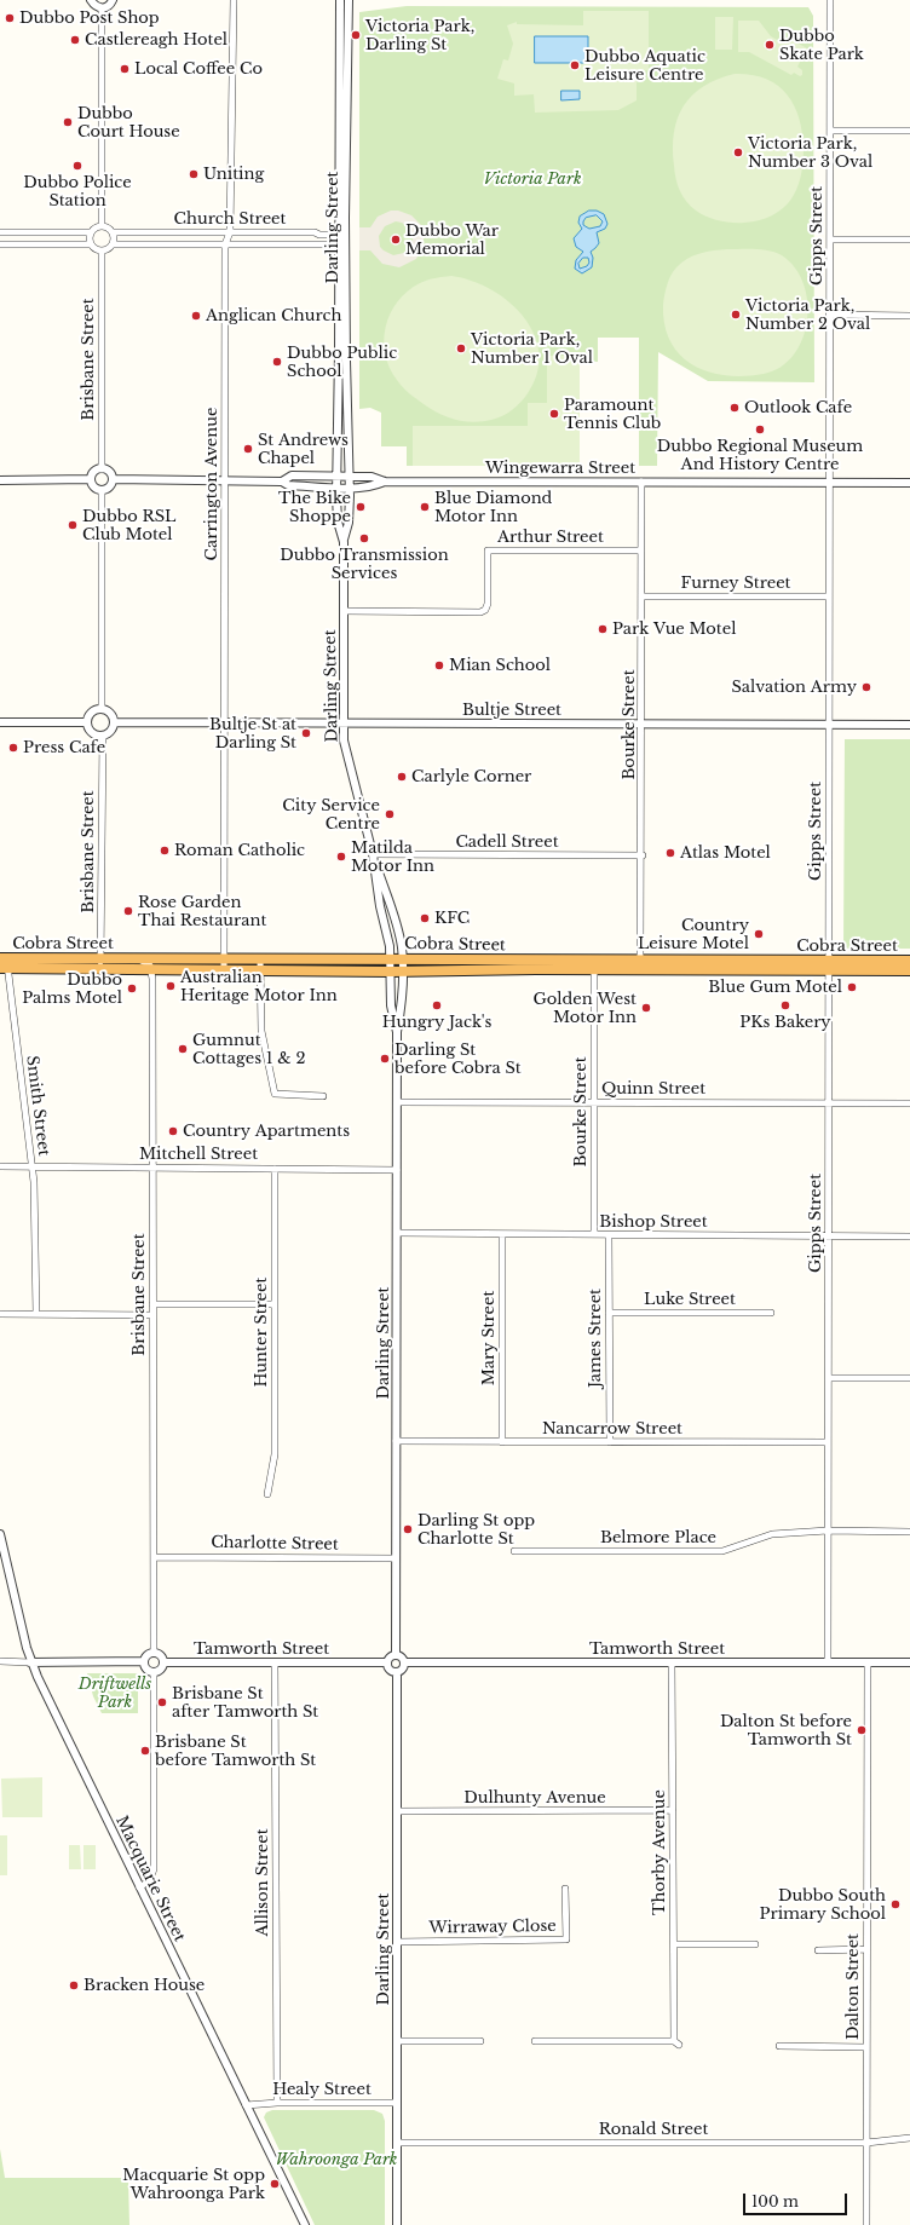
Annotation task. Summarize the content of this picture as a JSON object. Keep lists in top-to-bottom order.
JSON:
{
  "streets": {
    "highway": ["Cobra Street"],
    "street": [
      "Church Street",
      "Darling Street",
      "Gipps Street",
      "Brisbane Street",
      "Wingewarra Street",
      "Carrington Avenue",
      "Arthur Street",
      "Furney Street",
      "Bultje Street",
      "Bourke Street",
      "Cadell Street",
      "Quinn Street",
      "Smith Street",
      "Mitchell Street",
      "Bishop Street",
      "Luke Street",
      "Hunter Street",
      "Mary Street",
      "James Street",
      "Nancarrow Street",
      "Belmore Place",
      "Charlotte Street",
      "Tamworth Street",
      "Dulhunty Avenue",
      "Thorby Avenue",
      "Macquarie Street",
      "Allison Street",
      "Wirraway Close",
      "Dalton Street",
      "Healy Street",
      "Ronald Street"
    ]
  },
  "crossings": [
    ["Church Street", "Darling Street"],
    ["Church Street", "Brisbane Street"],
    ["Church Street", "Carrington Avenue"],
    ["Darling Street", "Wingewarra Street"],
    ["Darling Street", "Arthur Street"],
    ["Darling Street", "Bultje Street"],
    ["Darling Street", "Cadell Street"],
    ["Darling Street", "Cobra Street"],
    ["Darling Street", "Quinn Street"],
    ["Darling Street", "Mitchell Street"],
    ["Darling Street", "Bishop Street"],
    ["Darling Street", "Nancarrow Street"],
    ["Darling Street", "Charlotte Street"],
    ["Darling Street", "Tamworth Street"],
    ["Darling Street", "Dulhunty Avenue"],
    ["Darling Street", "Wirraway Close"],
    ["Darling Street", "Healy Street"],
    ["Darling Street", "Ronald Street"],
    ["Gipps Street", "Wingewarra Street"],
    ["Gipps Street", "Furney Street"],
    ["Gipps Street", "Bultje Street"],
    ["Gipps Street", "Cobra Street"],
    ["Gipps Street", "Quinn Street"],
    ["Gipps Street", "Bishop Street"],
    ["Gipps Street", "Nancarrow Street"],
    ["Gipps Street", "Belmore Place"],
    ["Gipps Street", "Tamworth Street"],
    ["Brisbane Street", "Wingewarra Street"],
    ["Brisbane Street", "Bultje Street"],
    ["Brisbane Street", "Cobra Street"],
    ["Brisbane Street", "Mitchell Street"],
    ["Brisbane Street", "Charlotte Street"],
    ["Brisbane Street", "Tamworth Street"],
    ["Wingewarra Street", "Carrington Avenue"],
    ["Wingewarra Street", "Bourke Street"],
    ["Carrington Avenue", "Bultje Street"],
    ["Carrington Avenue", "Cobra Street"],
    ["Arthur Street", "Bourke Street"],
    ["Furney Street", "Bourke Street"],
    ["Bultje Street", "Bourke Street"],
    ["Bourke Street", "Cadell Street"],
    ["Bourke Street", "Cobra Street"],
    ["Bourke Street", "Quinn Street"],
    ["Bourke Street", "Bishop Street"],
    ["Cobra Street", "Smith Street"],
    ["Smith Street", "Mitchell Street"],
    ["Mitchell Street", "Hunter Street"],
    ["Bishop Street", "Mary Street"],
    ["Bishop Street", "James Street"],
    ["Luke Street", "James Street"],
    ["Mary Street", "Nancarrow Street"],
    ["James Street", "Nancarrow Street"],
    ["Tamworth Street", "Thorby Avenue"],
    ["Tamworth Street", "Allison Street"],
    ["Tamworth Street", "Dalton Street"],
    ["Dulhunty Avenue", "Thorby Avenue"],
    ["Macquarie Street", "Healy Street"],
    ["Allison Street", "Healy Street"],
    ["Dalton Street", "Ronald Street"]
  ],
  "parks": ["Victoria Park", "Driftwells Park", "Wahroonga Park"],
  "places": [
    "Dubbo Post Shop",
    "Victoria Park, Darling St",
    "Castlereagh Hotel",
    "Dubbo Skate Park",
    "Dubbo Aquatic Leisure Centre",
    "Local Coffee Co",
    "Dubbo Court House",
    "Victoria Park, Number 3 Oval",
    "Dubbo Police Station",
    "Uniting",
    "Dubbo War Memorial",
    "Victoria Park, Number 2 Oval",
    "Anglican Church",
    "Victoria Park, Number 1 Oval",
    "Dubbo Public School",
    "Outlook Cafe",
    "Paramount Tennis Club",
    "Dubbo Regional Museum And History Centre",
    "St Andrews Chapel",
    "The Bike Shoppe",
    "Blue Diamond Motor Inn",
    "Dubbo RSL Club Motel",
    "Dubbo Transmission Services",
    "Park Vue Motel",
    "Mian School",
    "Salvation Army",
    "Bultje St at Darling St",
    "Press Cafe",
    "Carlyle Corner",
    "City Service Centre",
    "Roman Catholic",
    "Atlas Motel",
    "Matilda Motor Inn",
    "Rose Garden Thai Restaurant",
    "KFC",
    "Country Leisure Motel",
    "Australian Heritage Motor Inn",
    "Blue Gum Motel",
    "Dubbo Palms Motel",
    "Hungry Jack's",
    "PKs Bakery",
    "Golden West Motor Inn",
    "Gumnut Cottages 1 & 2",
    "Darling St before Cobra St",
    "Country Apartments",
    "Darling St opp Charlotte St",
    "Brisbane St after Tamworth St",
    "Dalton St before Tamworth St",
    "Brisbane St before Tamworth St",
    "Dubbo South Primary School",
    "Bracken House",
    "Macquarie St opp Wahroonga Park"
  ],
  "scale_bar": "100 m"
}
